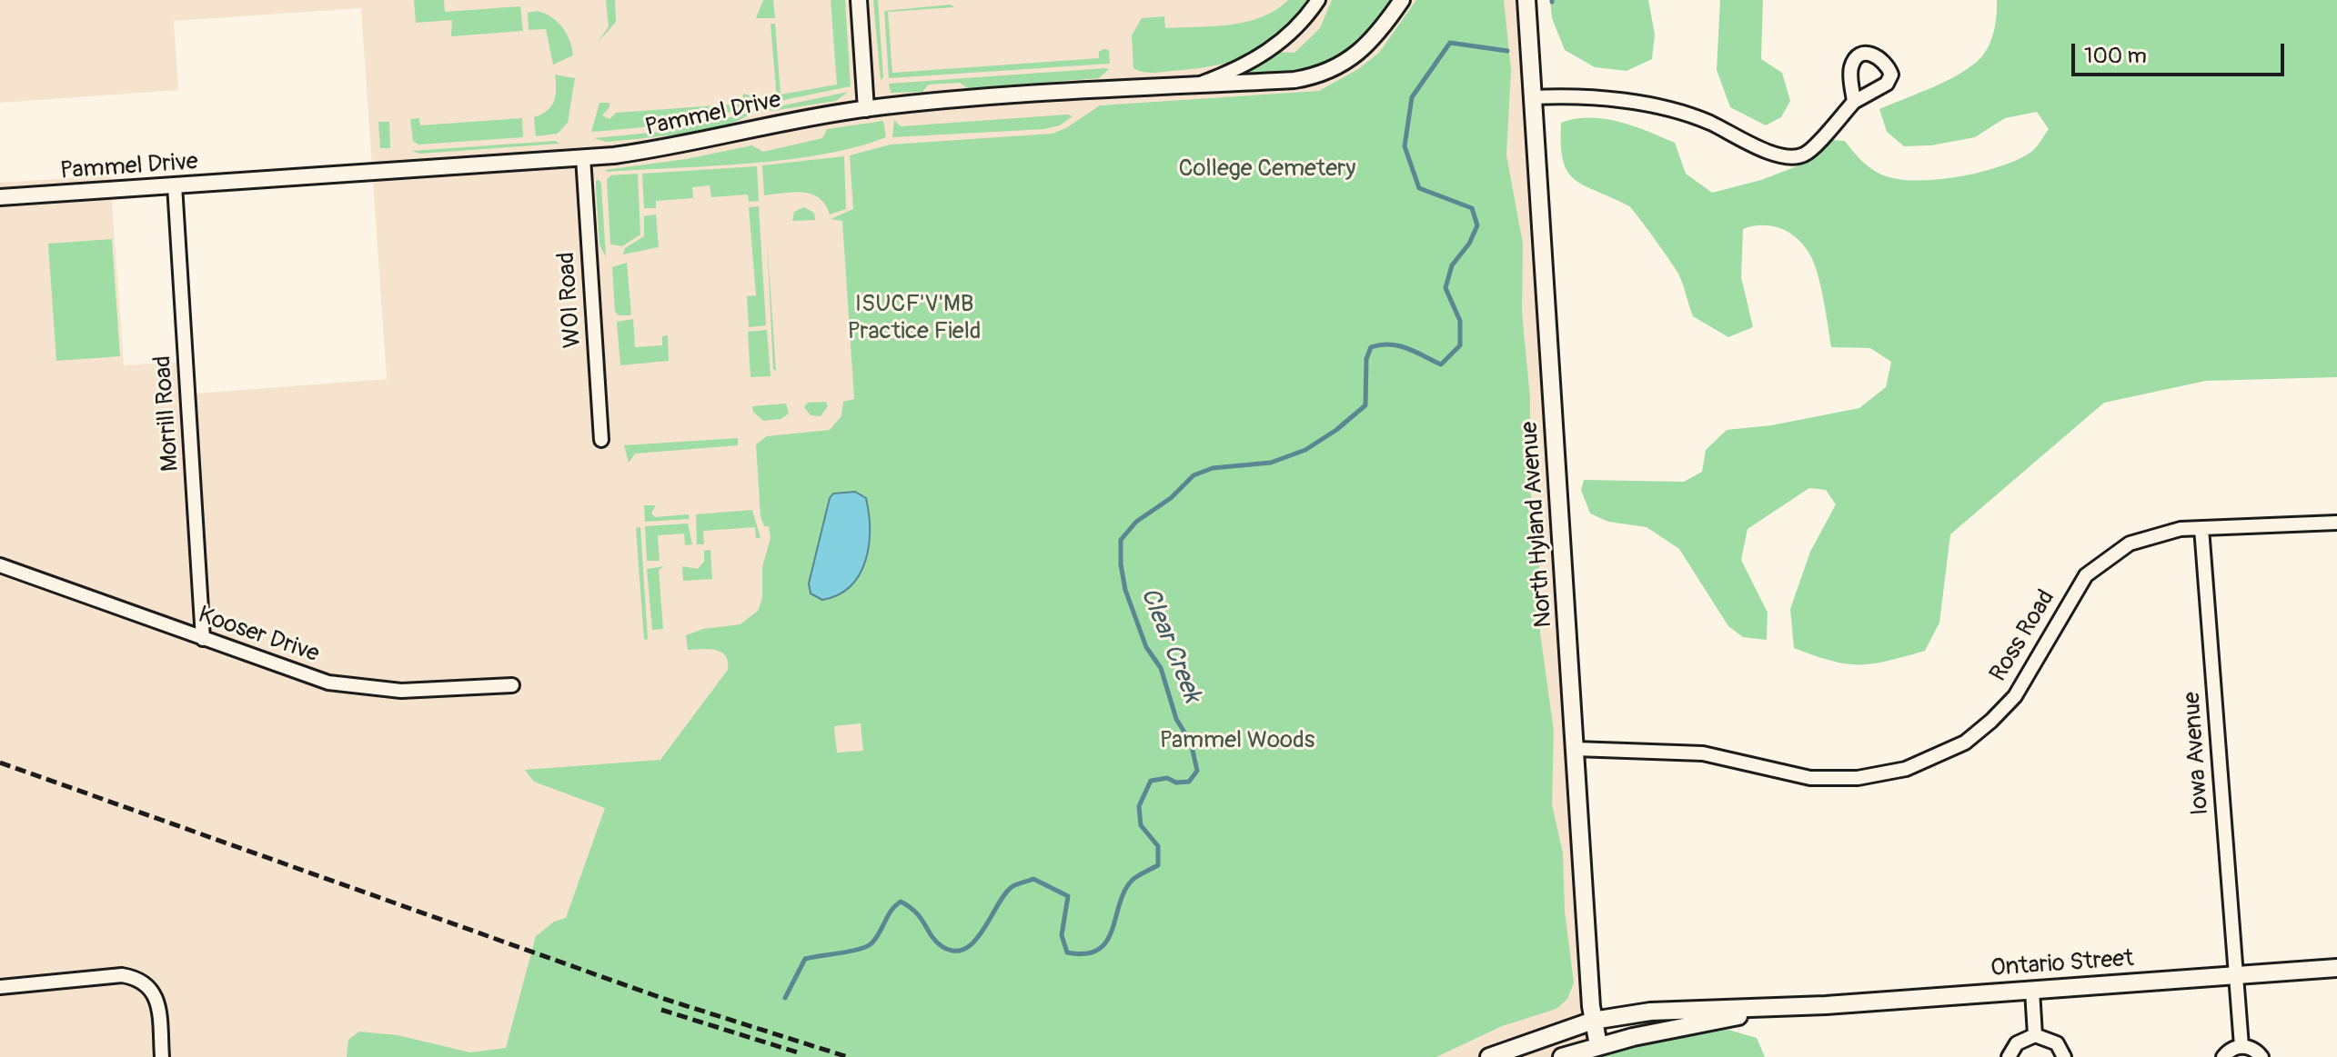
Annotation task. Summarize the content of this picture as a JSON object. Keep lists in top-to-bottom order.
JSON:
{
  "streets": {
    "main road": ["North Hyland Avenue", "Ontario Street"],
    "street": [
      "Pammel Drive",
      "WOI Road",
      "Morrill Road",
      "Kooser Drive",
      "Ross Road",
      "Iowa Avenue"
    ]
  },
  "crossings": [
    ["Pammel Drive", "WOI Road"],
    ["Pammel Drive", "Morrill Road"],
    ["Morrill Road", "Kooser Drive"],
    ["North Hyland Avenue", "Ross Road"],
    ["North Hyland Avenue", "Ontario Street"],
    ["Ross Road", "Iowa Avenue"],
    ["Iowa Avenue", "Ontario Street"]
  ],
  "water": ["Clear Creek"],
  "parks": ["College Cemetery", "ISUCF'V'MB Practice Field", "Pammel Woods"],
  "scale_bar": "100 m"
}
